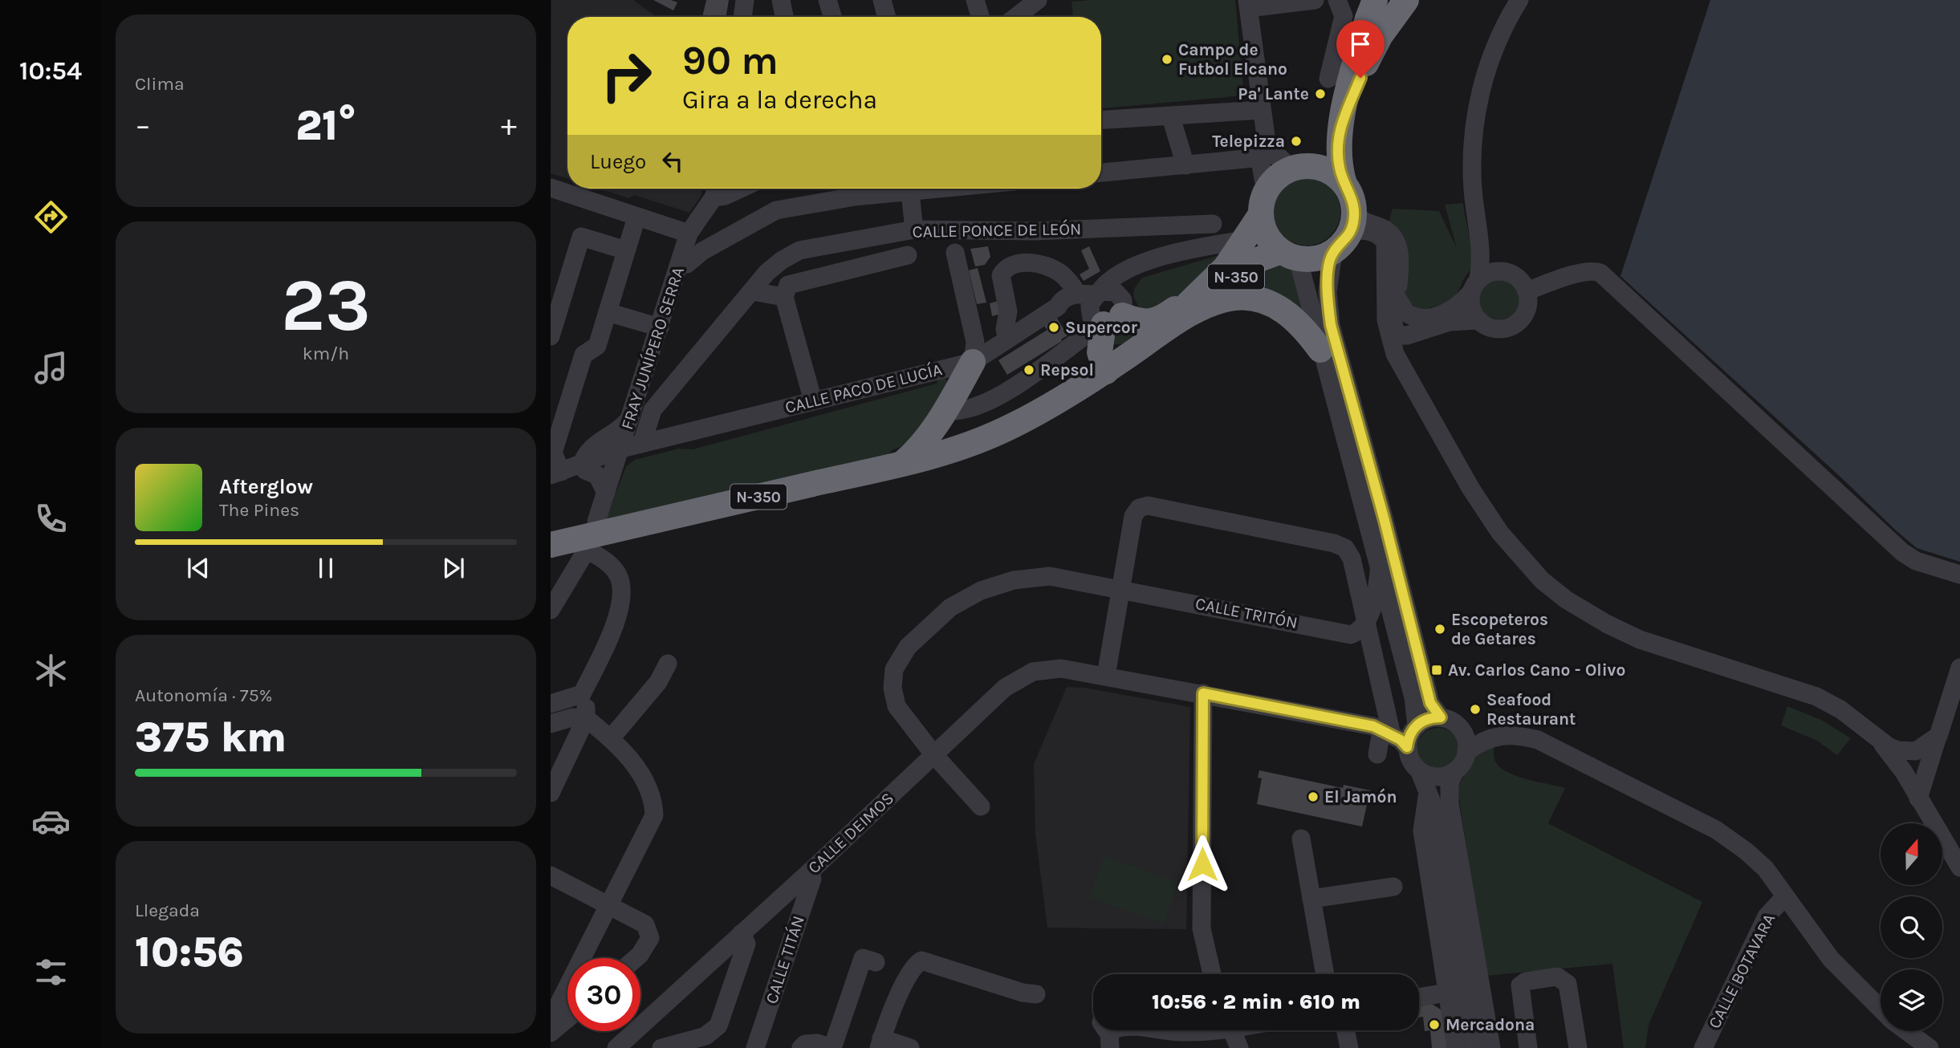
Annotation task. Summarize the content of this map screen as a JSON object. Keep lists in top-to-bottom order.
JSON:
{
  "streets": {
    "highway": ["N-350"],
    "street": [
      "CALLE PONCE DE LEÓN",
      "FRAY JUNÍPERO SERRA",
      "CALLE PACO DE LUCÍA",
      "CALLE TRITÓN",
      "CALLE DEIMOS",
      "CALLE TITÁN",
      "CALLE BOTAVARA"
    ]
  },
  "crossings": [
    ["CALLE PONCE DE LEÓN", "CALLE PACO DE LUCÍA"],
    ["FRAY JUNÍPERO SERRA", "CALLE PACO DE LUCÍA"],
    ["CALLE DEIMOS", "CALLE TITÁN"]
  ],
  "places": {
    "other": [
      "Campo de Futbol Elcano",
      "Pa' Lante",
      "Telepizza",
      "Supercor",
      "Repsol",
      "Escopeteros de Getares",
      "Seafood Restaurant",
      "El Jamón",
      "Mercadona"
    ],
    "transit": ["Av. Carlos Cano - Olivo"]
  },
  "north": "top",
  "page": {
    "tabs": "10:54",
    "tile": [
      "Clima",
      ["23", "km/h"],
      ["Autonomía · 75%", "375 km"],
      ["Llegada", "10:56"]
    ],
    "turn": ["90 m", "Gira a la derecha"],
    "heat": ["−", "21°", "+"],
    "then": "Luego",
    "song": ["Afterglow", "The Pines"],
    "limit": "30",
    "trip": "10:56 · 2 min · 610 m"
  }
}
